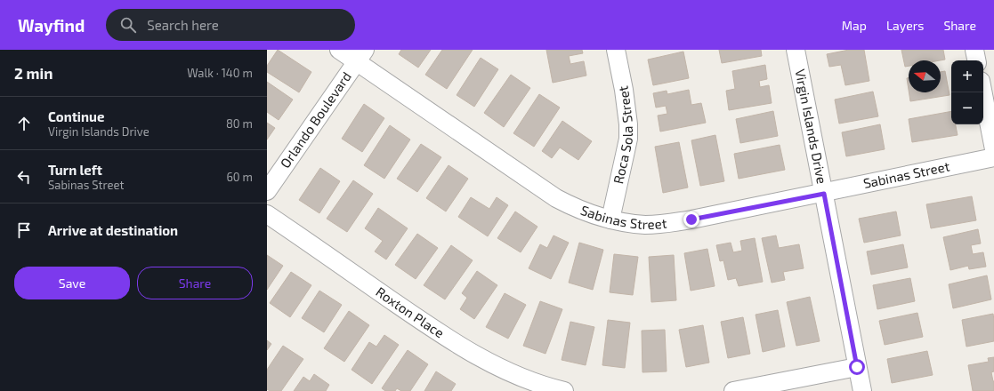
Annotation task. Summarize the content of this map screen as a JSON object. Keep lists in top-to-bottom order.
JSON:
{
  "streets": {
    "street": [
      "Orlando Boulevard",
      "Virgin Islands Drive",
      "Roca Sola Street",
      "Sabinas Street",
      "Roxton Place"
    ]
  },
  "crossings": [
    ["Orlando Boulevard", "Sabinas Street"],
    ["Virgin Islands Drive", "Sabinas Street"],
    ["Roca Sola Street", "Sabinas Street"]
  ],
  "north": "left",
  "page": {
    "header": "Wayfind",
    "search": "Search here",
    "nav": ["Map", "Layers", "Share"],
    "heading": ["2 min", "Walk · 140 m"],
    "map_buttons": ["+", "−"],
    "list": [
      ["Continue", "Virgin Islands Drive", "80 m"],
      ["Turn left", "Sabinas Street", "60 m"],
      "Arrive at destination"
    ],
    "buttons": ["Save", "Share"]
  }
}
